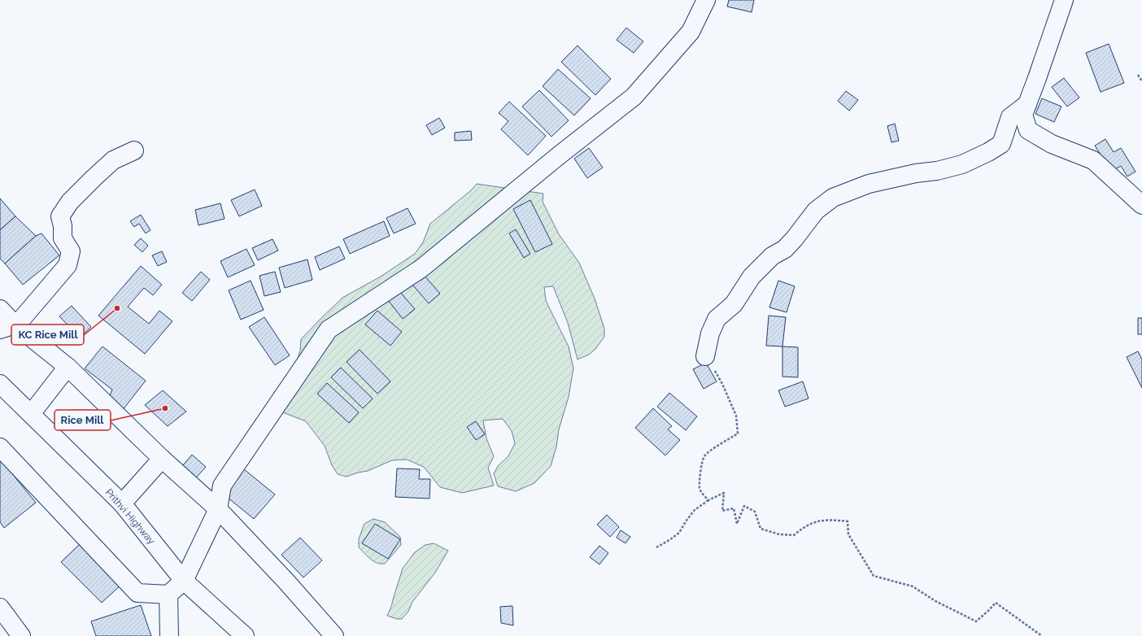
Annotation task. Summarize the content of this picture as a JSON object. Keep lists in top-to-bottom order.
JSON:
{
  "streets": {
    "main road": ["Prithvi Highway"]
  },
  "places": ["KC Rice Mill", "Rice Mill"]
}
